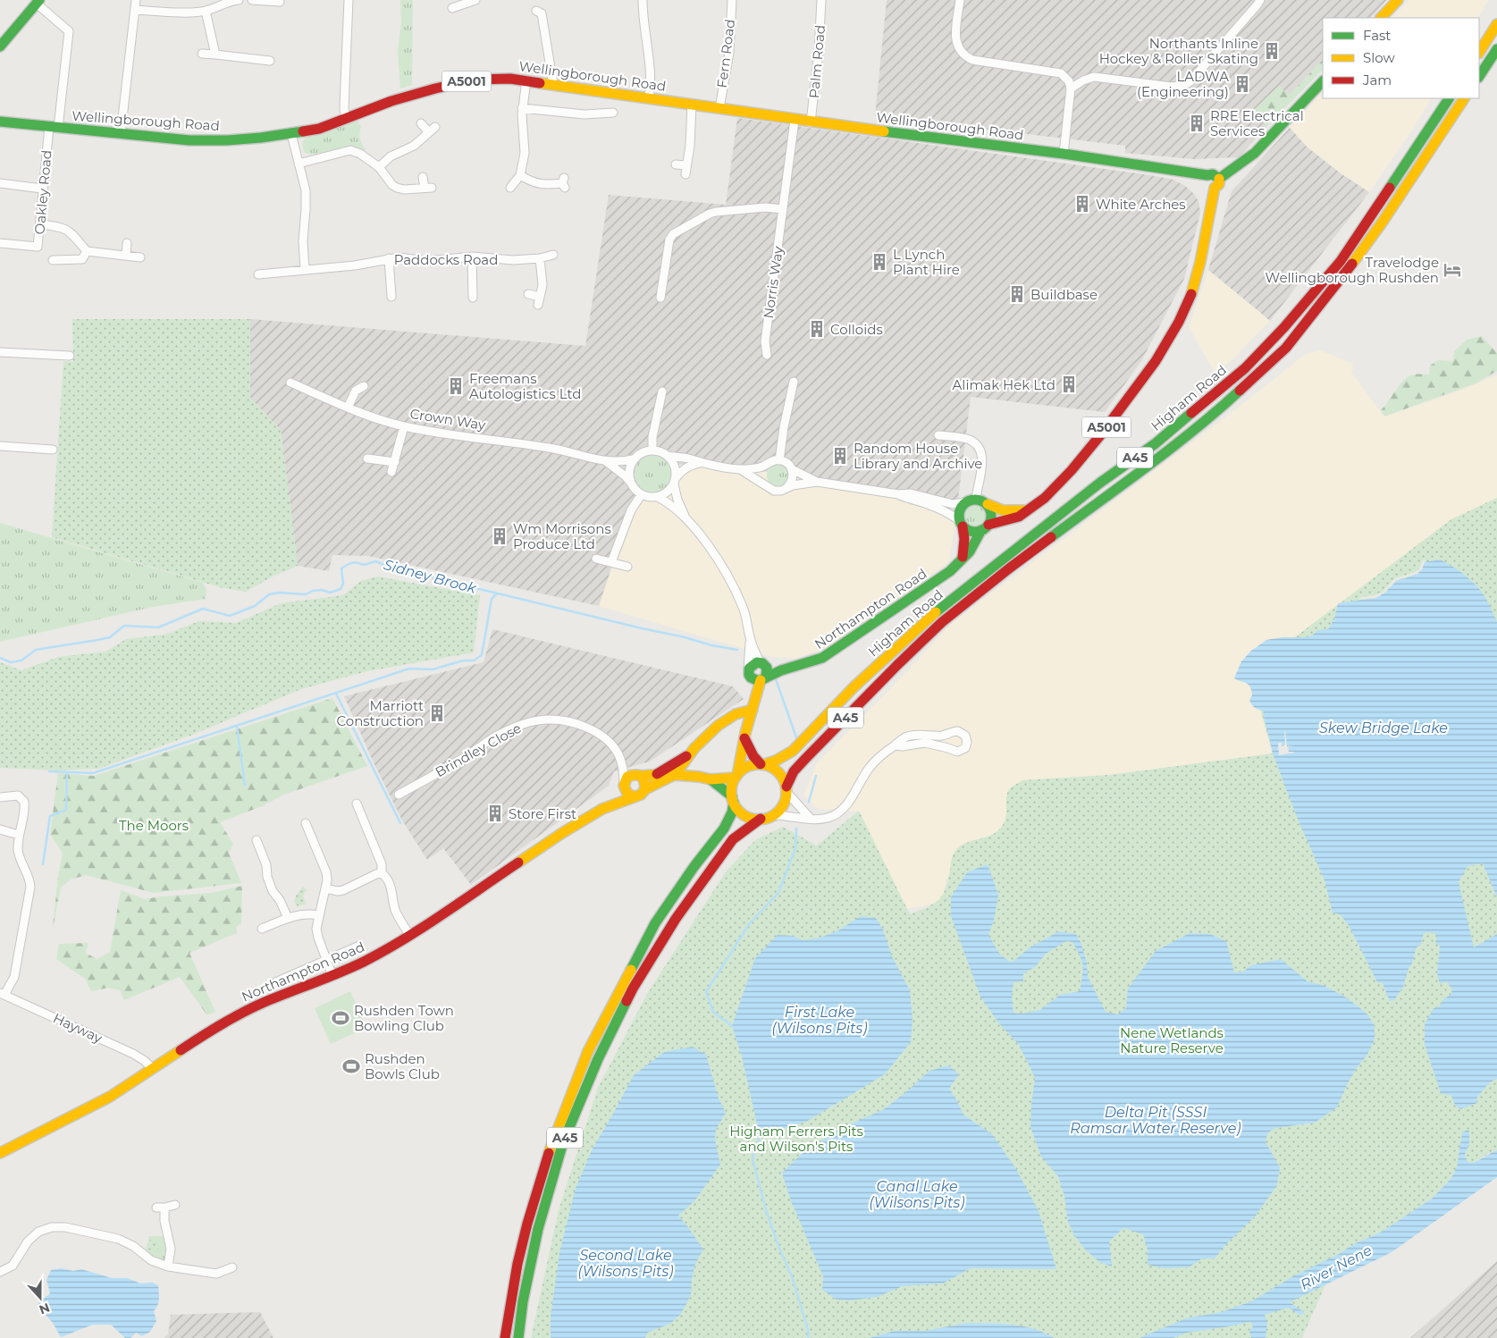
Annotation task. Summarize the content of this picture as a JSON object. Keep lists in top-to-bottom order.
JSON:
{
  "streets": {
    "main road": [
      "Wellingborough Road",
      "A5001",
      "Higham Road",
      "A45",
      "Northampton Road"
    ],
    "street": [
      "Fern Road",
      "Palm Road",
      "Oakley Road",
      "Paddocks Road",
      "Norris Way",
      "Crown Way",
      "Brindley Close",
      "Hayway"
    ]
  },
  "crossings": [
    ["Fern Road", "Wellingborough Road"],
    ["Palm Road", "Wellingborough Road"],
    ["Wellingborough Road", "A5001"],
    ["Wellingborough Road", "Oakley Road"],
    ["Wellingborough Road", "Norris Way"],
    ["A5001", "Northampton Road"],
    ["Higham Road", "A45"],
    ["Northampton Road", "Brindley Close"],
    ["Northampton Road", "Hayway"]
  ],
  "water": [
    "Sidney Brook",
    "Skew Bridge Lake",
    "First Lake (Wilsons Pits)",
    "Delta Pit (SSSI Ramsar Water Reserve)",
    "Canal Lake (Wilsons Pits)",
    "Second Lake (Wilsons Pits)",
    "River Nene"
  ],
  "parks": ["The Moors", "Nene Wetlands Nature Reserve", "Higham Ferrers Pits and Wilson's Pits"],
  "places": {
    "building": [
      "Northants Inline Hockey & Roller Skating",
      "LADWA (Engineering)",
      "RRE Electrical Services",
      "White Arches",
      "L Lynch Plant Hire",
      "Buildbase",
      "Colloids",
      "Alimak Hek Ltd",
      "Freemans Autologistics Ltd",
      "Random House Library and Archive",
      "Wm Morrisons Produce Ltd",
      "Marriott Construction",
      "Store First"
    ],
    "hotel": ["Travelodge Wellingborough Rushden"],
    "sports": ["Rushden Town Bowling Club", "Rushden Bowls Club"]
  },
  "legend": ["Fast", "Slow", "Jam"],
  "north": "bottom"
}
